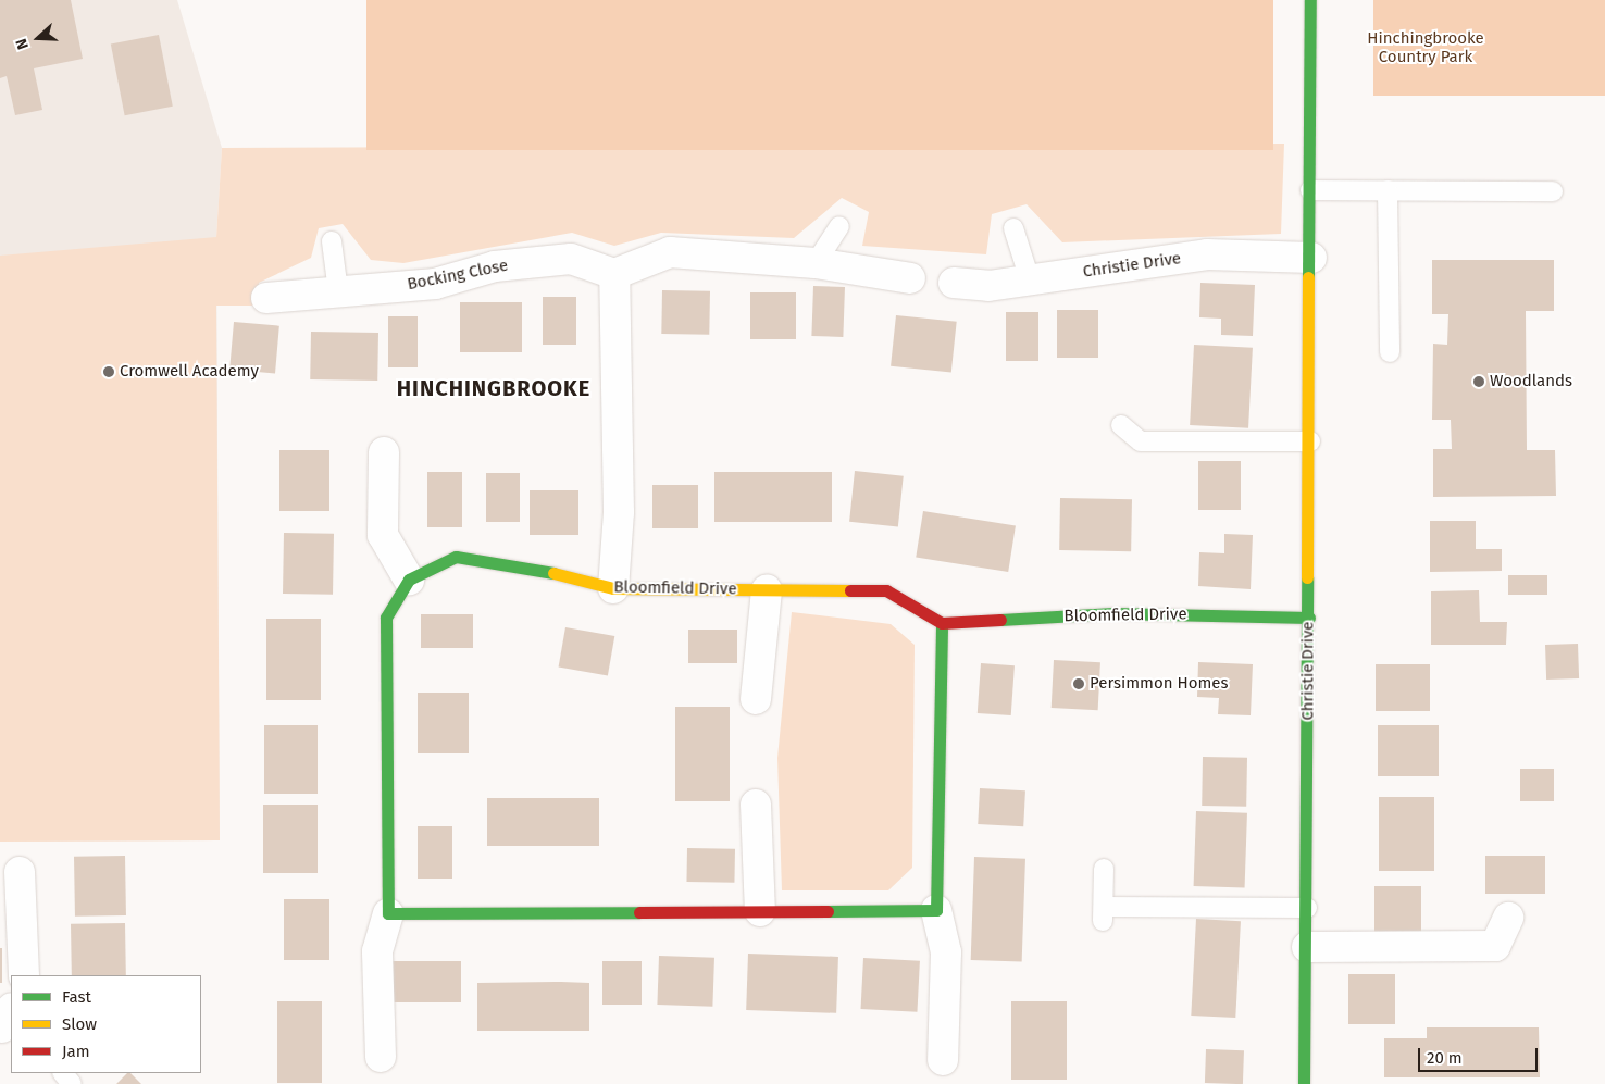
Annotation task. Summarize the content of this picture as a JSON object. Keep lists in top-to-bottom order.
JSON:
{
  "streets": {
    "street": ["Christie Drive", "Bocking Close", "Bloomfield Drive"]
  },
  "crossings": [
    ["Christie Drive", "Bloomfield Drive"]
  ],
  "districts": ["HINCHINGBROOKE"],
  "parks": ["Hinchingbrooke Country Park"],
  "places": ["Cromwell Academy", "Woodlands", "Persimmon Homes"],
  "legend": ["Fast", "Slow", "Jam"],
  "scale_bar": "20 m",
  "north": "left"
}
